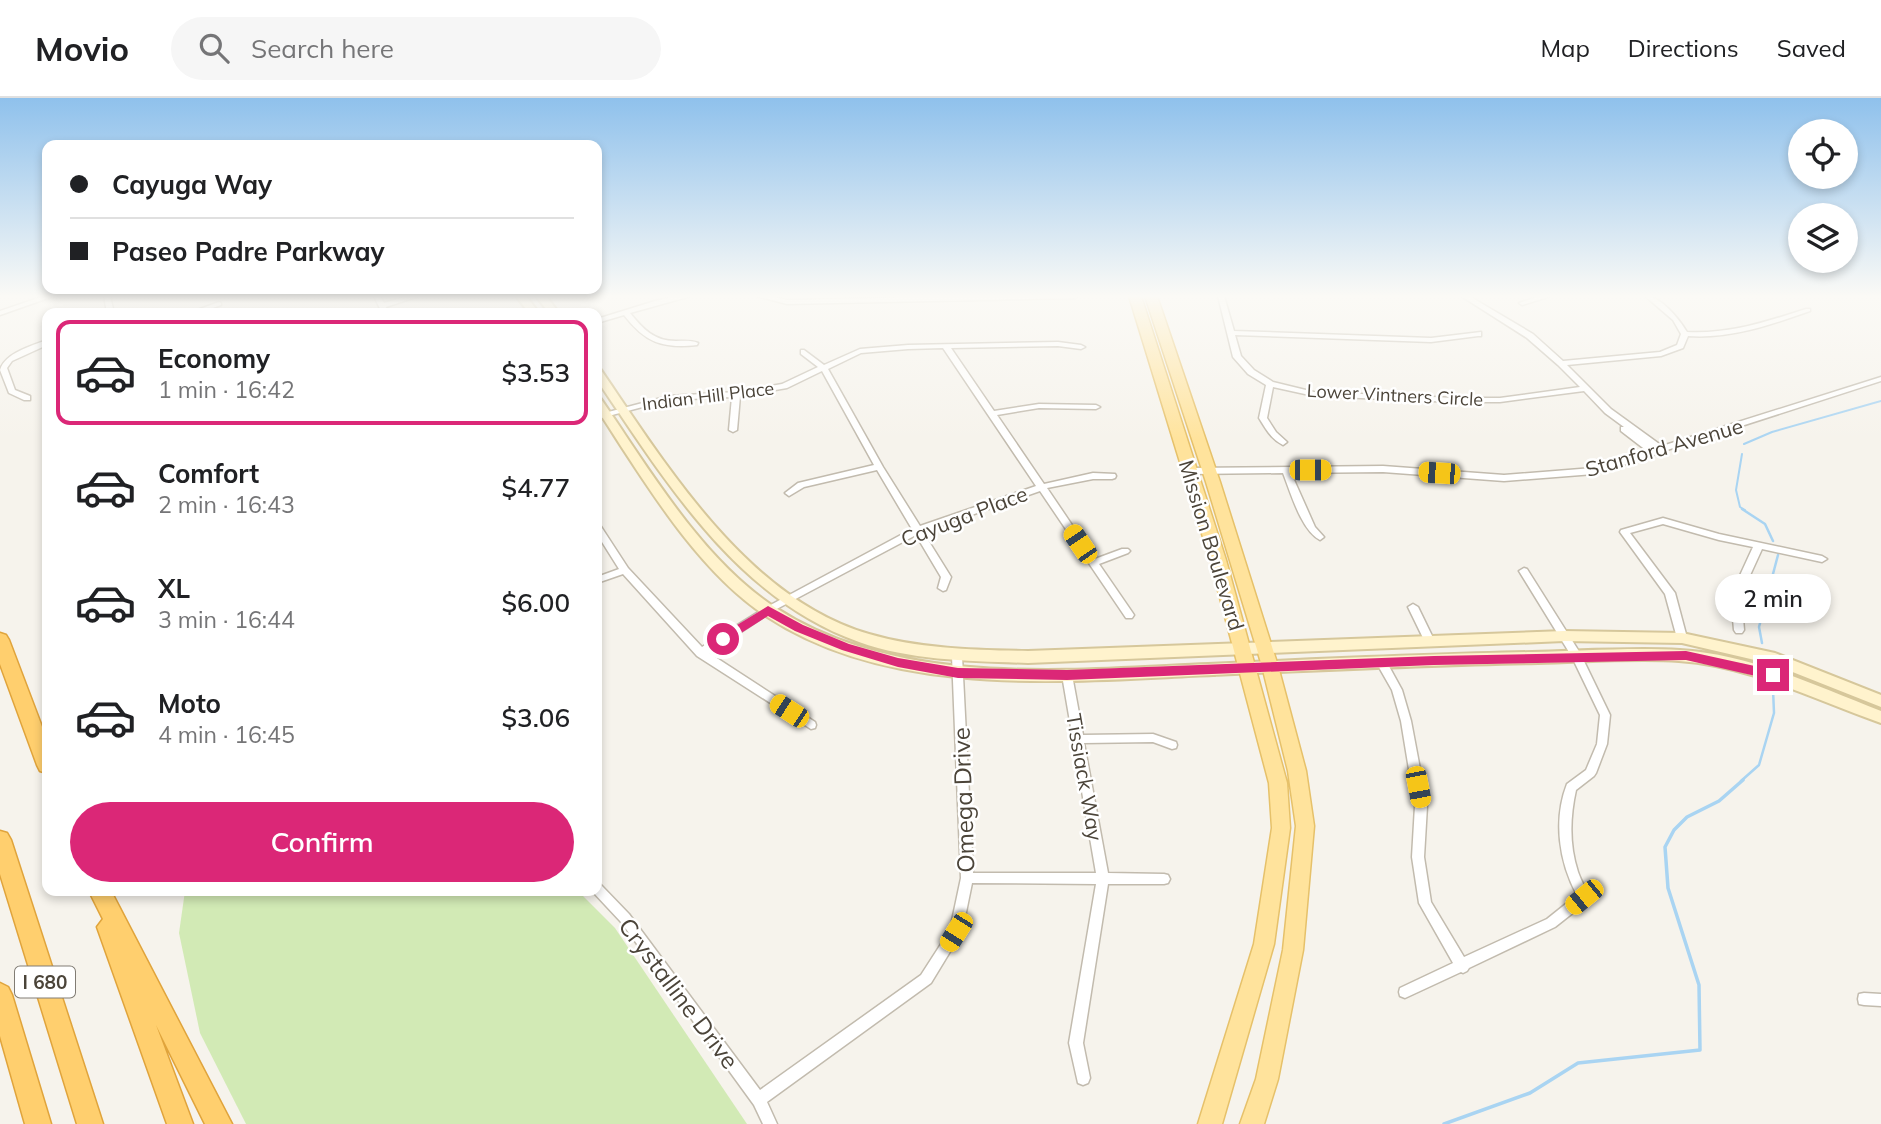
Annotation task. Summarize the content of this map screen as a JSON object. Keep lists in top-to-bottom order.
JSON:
{
  "streets": {
    "highway": ["I 680"],
    "main road": ["Mission Boulevard"],
    "street": [
      "Lower Vintners Circle",
      "Indian Hill Place",
      "Stanford Avenue",
      "Cayuga Place",
      "Tissiack Way",
      "Omega Drive",
      "Crystalline Drive"
    ]
  },
  "crossings": [
    ["Stanford Avenue", "Mission Boulevard"],
    ["Omega Drive", "Crystalline Drive"]
  ],
  "page": {
    "header": "Movio",
    "search": "Search here",
    "nav": ["Map", "Directions", "Saved"],
    "banner": ["Cayuga Way", "Paseo Padre Parkway"],
    "list": [
      {
        "name": "Economy",
        "note": "1 min · 16:42",
        "value": "$3.53"
      },
      {
        "name": "Comfort",
        "note": "2 min · 16:43",
        "value": "$4.77"
      },
      {
        "name": "XL",
        "note": "3 min · 16:44",
        "value": "$6.00"
      },
      {
        "name": "Moto",
        "note": "4 min · 16:45",
        "value": "$3.06"
      }
    ],
    "bubble": "2 min",
    "buttons": "Confirm"
  }
}
